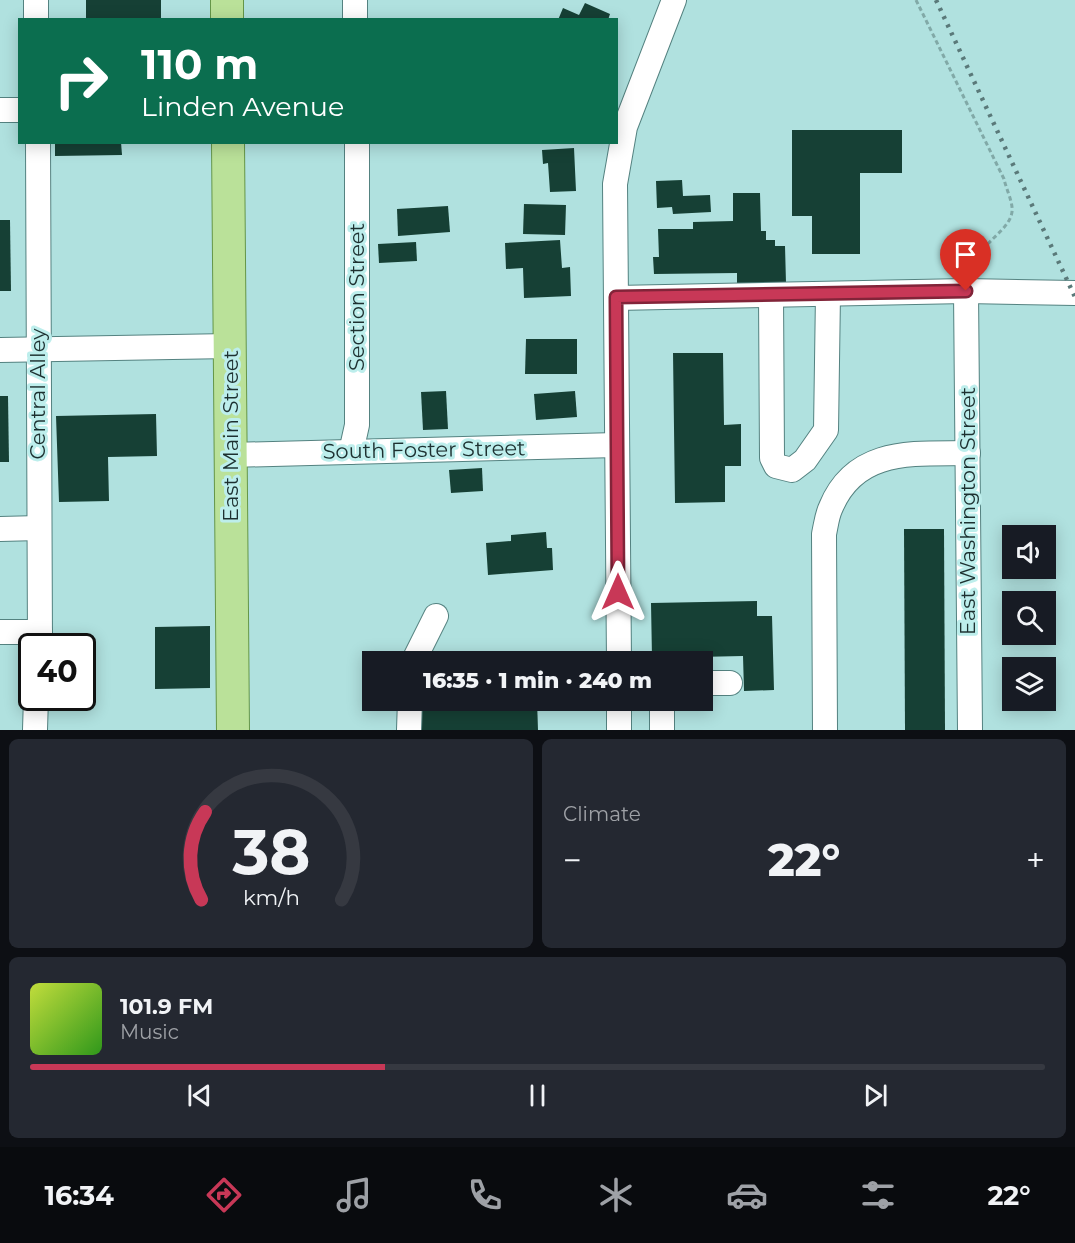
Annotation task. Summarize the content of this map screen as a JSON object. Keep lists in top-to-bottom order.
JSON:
{
  "streets": {
    "main road": ["East Main Street"],
    "street": [
      "Section Street",
      "Central Alley",
      "South Foster Street",
      "East Washington Street"
    ]
  },
  "crossings": [
    ["Section Street", "South Foster Street"],
    ["East Main Street", "South Foster Street"]
  ],
  "page": {
    "turn": ["110 m", "Linden Avenue"],
    "limit": "40",
    "trip": "16:35 · 1 min · 240 m",
    "tile": "Climate",
    "heat": ["−", "22°", "+"],
    "song": ["101.9 FM", "Music"],
    "tabs": ["16:34", "22°"],
    "gauge": ["38", "km/h"]
  }
}
